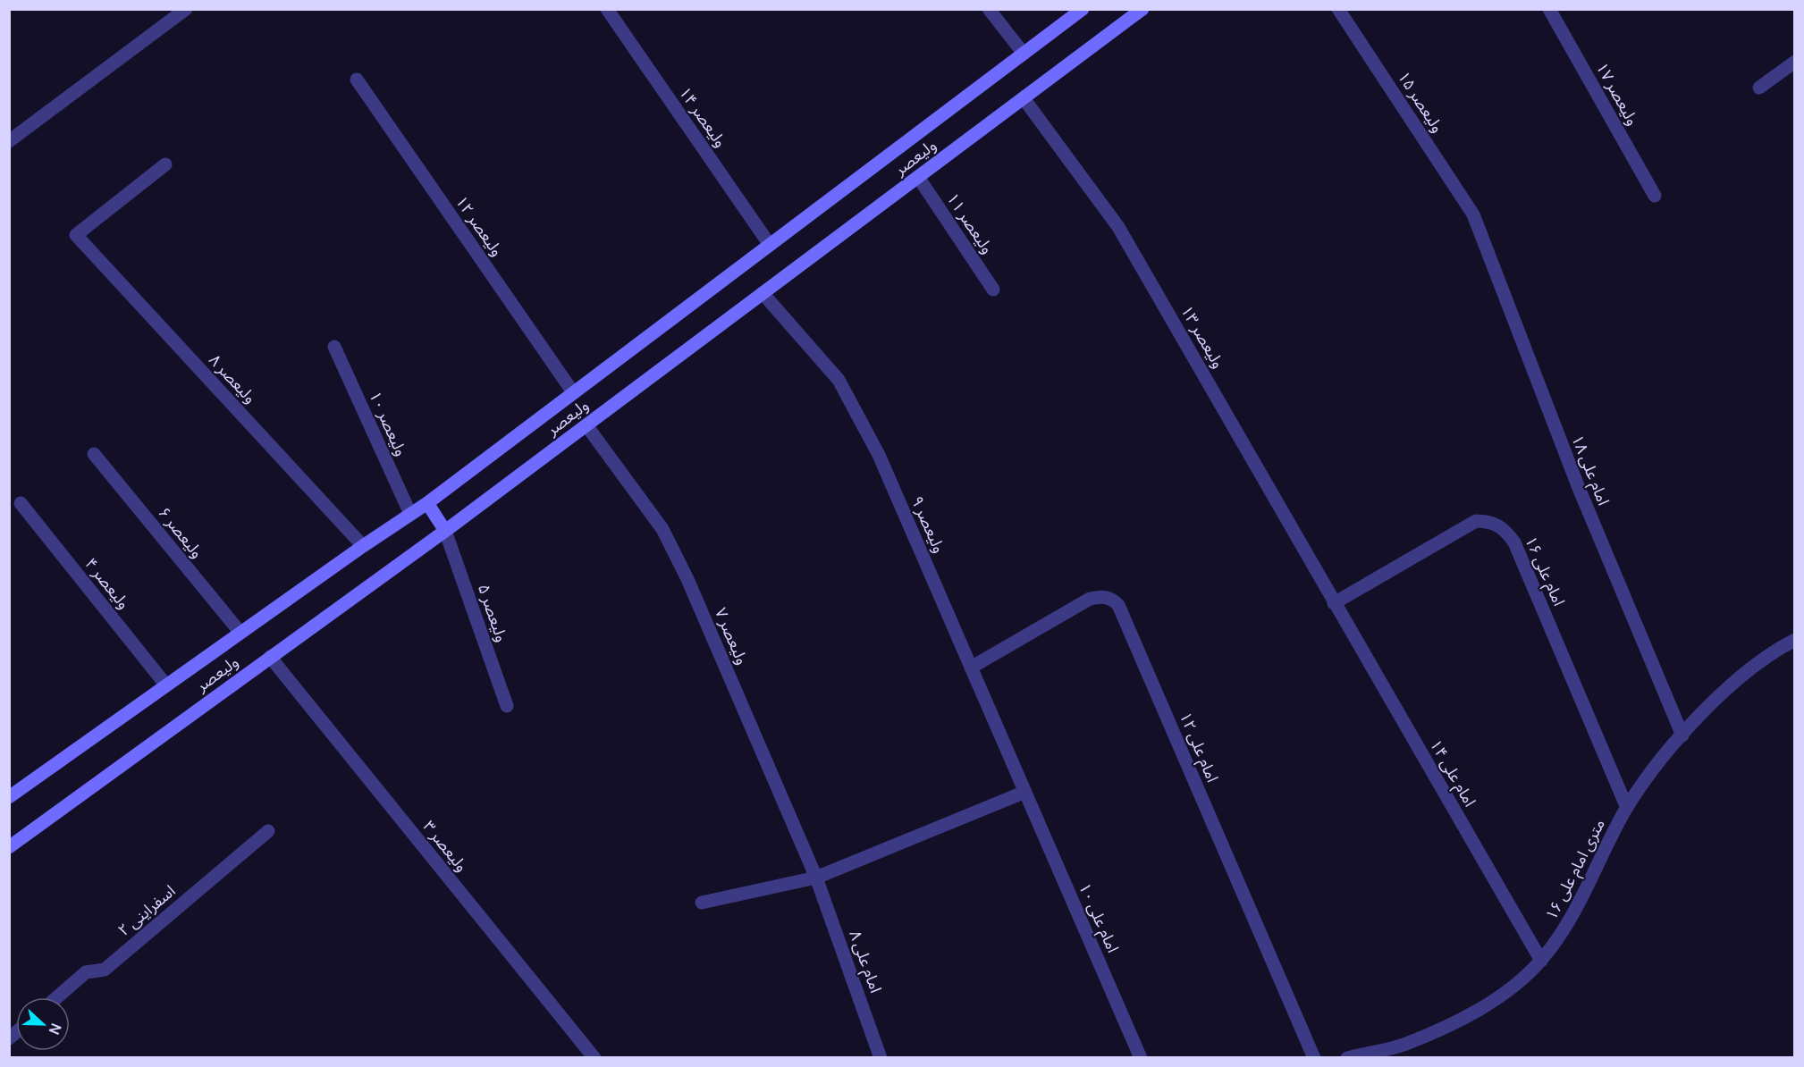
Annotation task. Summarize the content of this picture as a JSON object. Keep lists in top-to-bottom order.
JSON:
{
  "streets": {
    "main road": ["ولیعصر"],
    "street": [
      "ولیعصر ۱۷",
      "ولیعصر ۱۵",
      "ولیعصر ۱۴",
      "ولیعصر ۱۱",
      "ولیعصر ۱۲",
      "ولیعصر ۱۳",
      "ولیعصر ۸",
      "ولیعصر ۱۰",
      "امام علی ۱۸",
      "ولیعصر ۹",
      "ولیعصر ۶",
      "امام علی ۱۶",
      "ولیعصر ۴",
      "ولیعصر ۵",
      "ولیعصر ۷",
      "امام علی ۱۲",
      "امام علی ۱۴",
      "ولیعصر ۳",
      "۱۶ متری امام علی",
      "اسفراینی ۲",
      "امام علی ۱۰",
      "امام علی ۸"
    ]
  },
  "crossings": [
    ["ولیعصر ۱۵", "امام علی ۱۸"],
    ["ولیعصر ۱۴", "ولیعصر"],
    ["ولیعصر", "ولیعصر ۱۱"],
    ["ولیعصر", "ولیعصر ۱۲"],
    ["ولیعصر", "ولیعصر ۱۳"],
    ["ولیعصر", "ولیعصر ۸"],
    ["ولیعصر", "ولیعصر ۱۰"],
    ["ولیعصر", "ولیعصر ۹"],
    ["ولیعصر", "ولیعصر ۶"],
    ["ولیعصر", "ولیعصر ۴"],
    ["ولیعصر", "ولیعصر ۵"],
    ["ولیعصر", "ولیعصر ۷"],
    ["ولیعصر", "ولیعصر ۳"],
    ["ولیعصر ۱۳", "امام علی ۱۶"],
    ["ولیعصر ۱۳", "امام علی ۱۴"],
    ["امام علی ۱۸", "۱۶ متری امام علی"],
    ["ولیعصر ۹", "امام علی ۱۲"],
    ["ولیعصر ۹", "امام علی ۱۰"],
    ["امام علی ۱۶", "امام علی ۱۴"],
    ["امام علی ۱۶", "۱۶ متری امام علی"],
    ["ولیعصر ۷", "امام علی ۸"],
    ["امام علی ۱۴", "۱۶ متری امام علی"]
  ],
  "north": "right"
}
